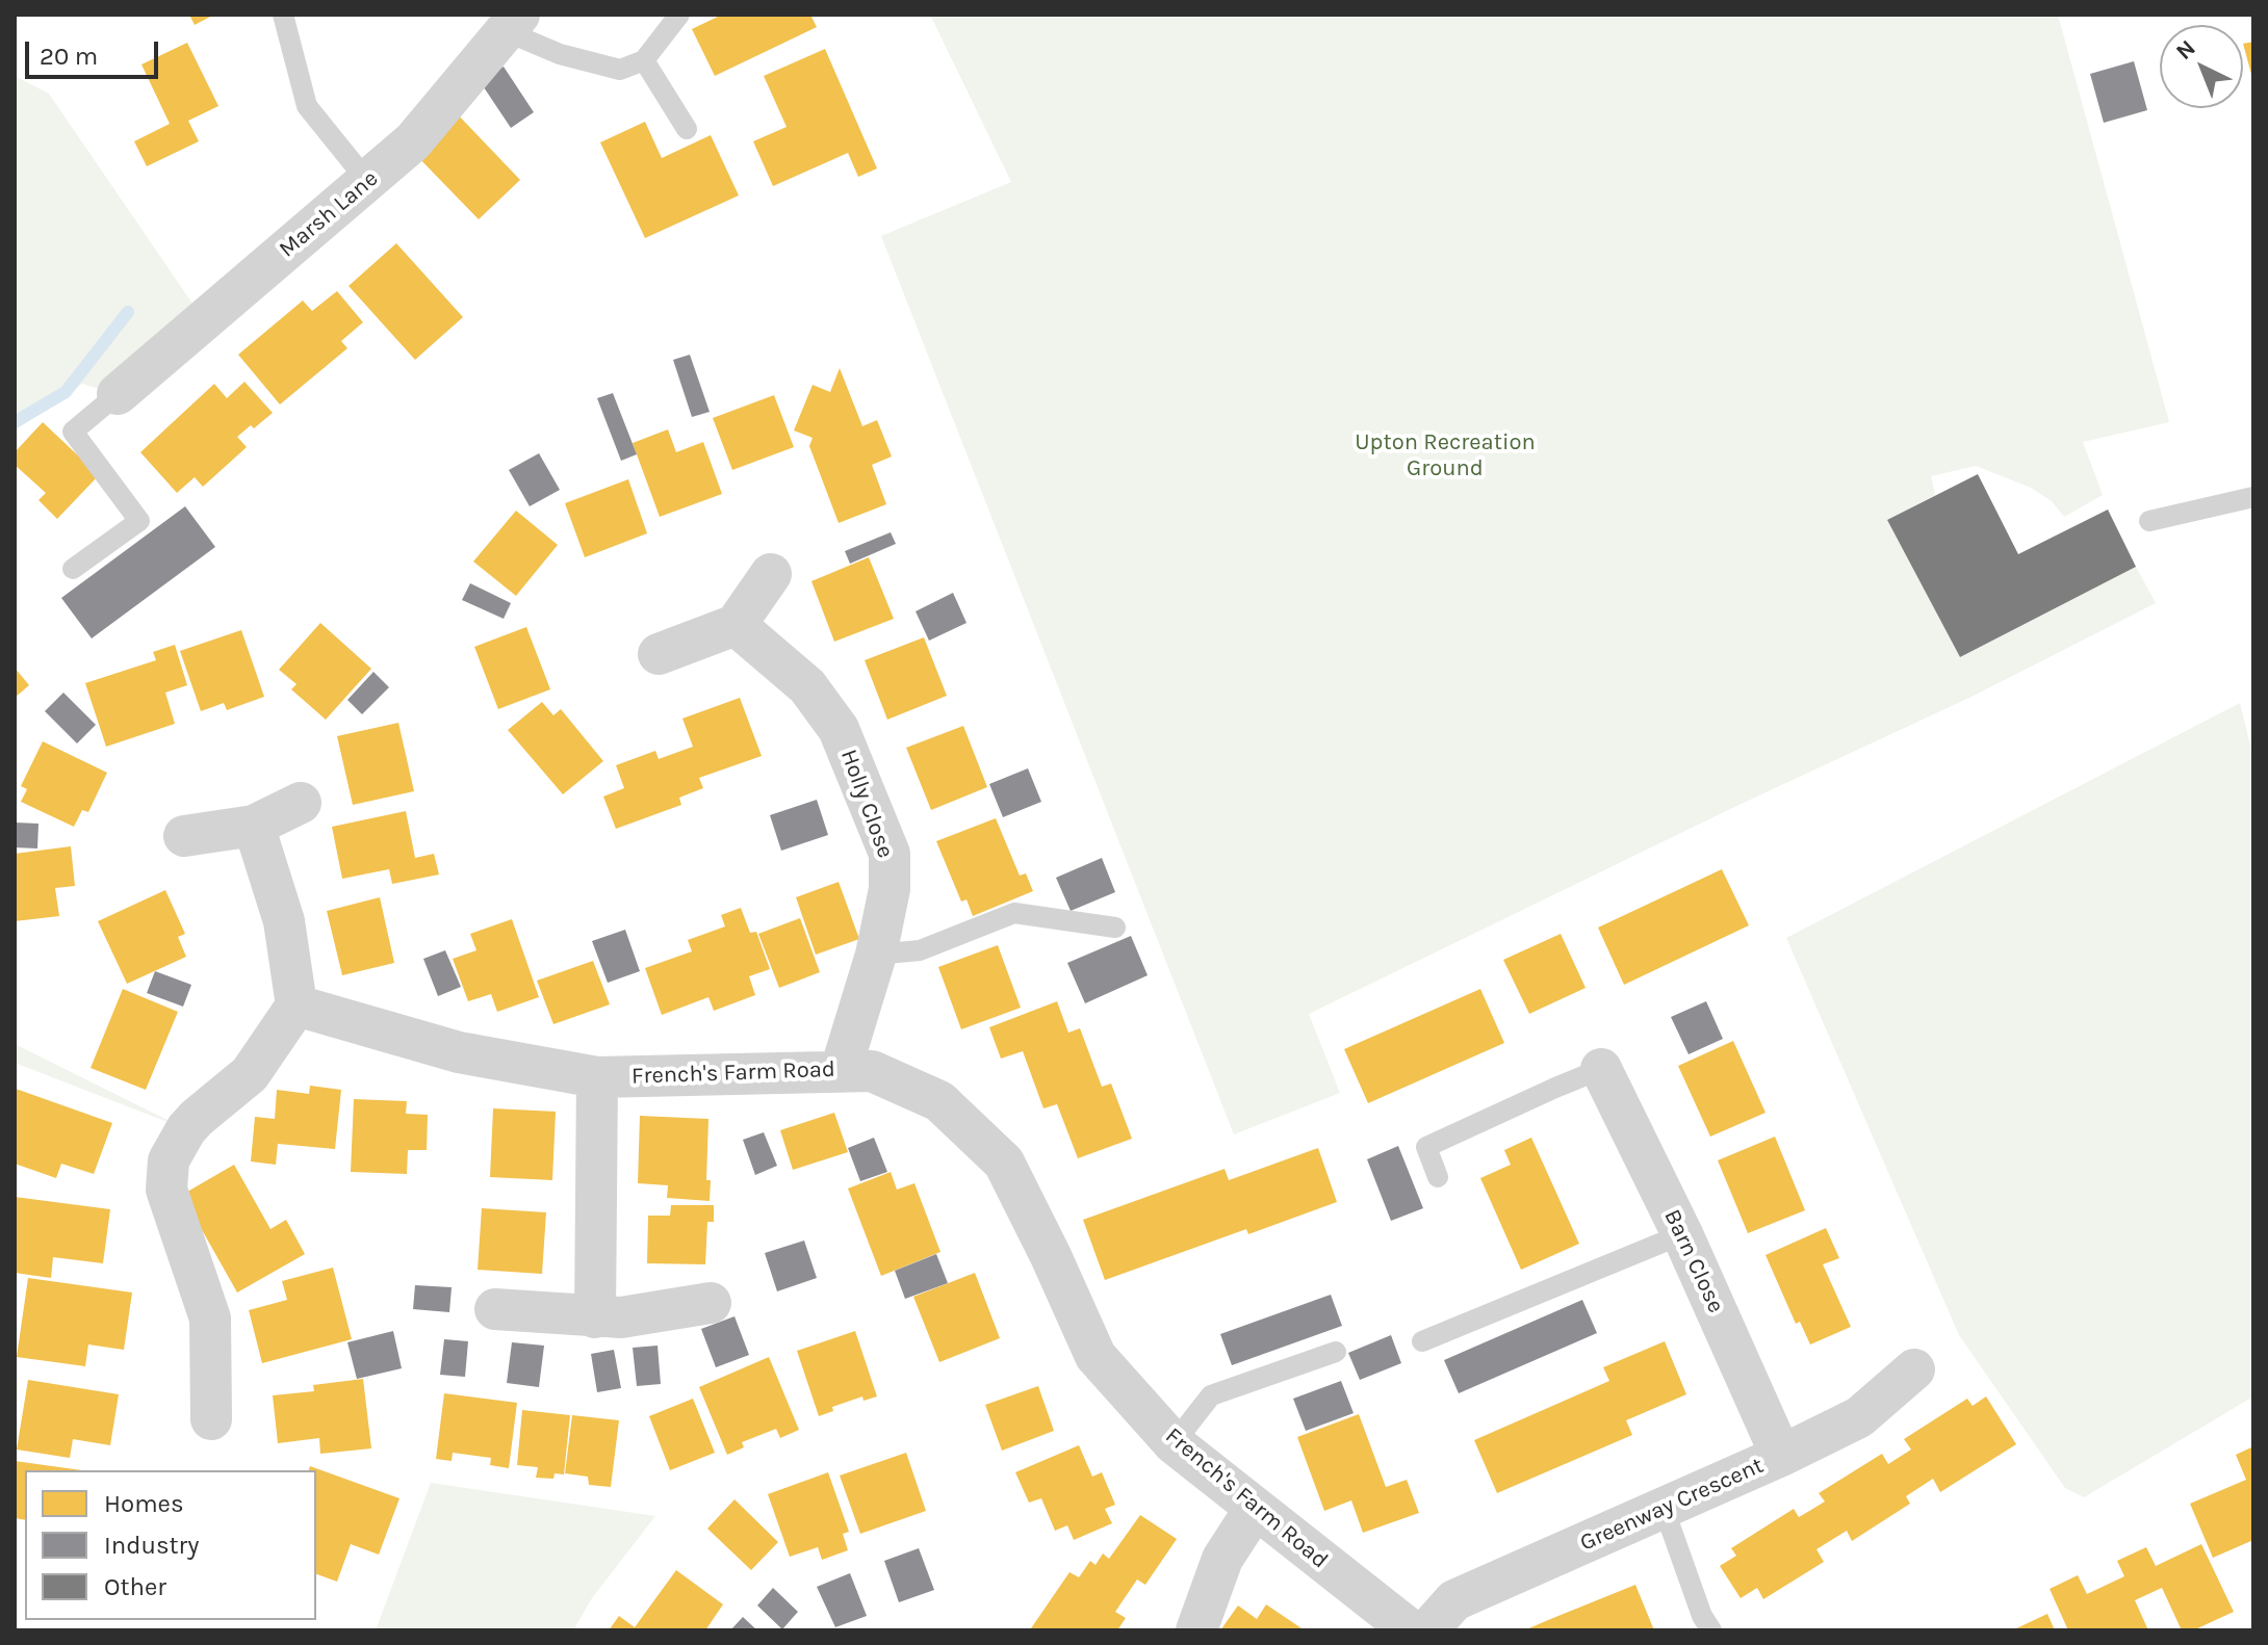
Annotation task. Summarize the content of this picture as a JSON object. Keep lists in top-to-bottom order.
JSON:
{
  "streets": {
    "street": [
      "Marsh Lane",
      "Holly Close",
      "French's Farm Road",
      "Barn Close",
      "Greenway Crescent"
    ]
  },
  "crossings": [
    ["Holly Close", "French's Farm Road"],
    ["Barn Close", "Greenway Crescent"]
  ],
  "parks": ["Upton Recreation Ground"],
  "legend": ["Homes", "Industry", "Other"],
  "scale_bar": "20 m",
  "north": "top left"
}
